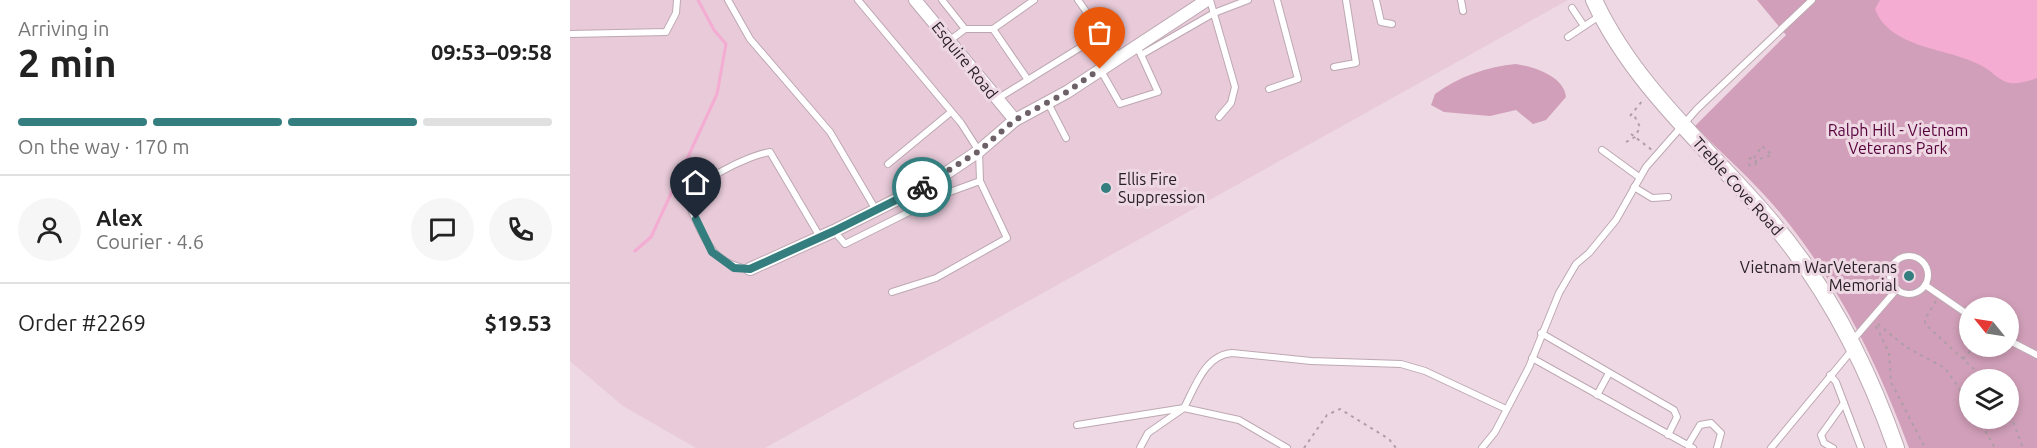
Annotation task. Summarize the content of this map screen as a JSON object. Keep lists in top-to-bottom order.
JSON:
{
  "streets": {
    "main road": ["Treble Cove Road"],
    "street": ["Esquire Road"]
  },
  "parks": ["Ralph Hill - Vietnam Veterans Park"],
  "places": ["Ellis Fire Suppression", "Vietnam WarVeterans Memorial"],
  "north": "top left",
  "page": {
    "heading": ["2 min", "Arriving in", "09:53–09:58"],
    "panel": [
      "Alex",
      "Courier · 4.6",
      "Order #2269",
      "$19.53"
    ],
    "bar": "On the way · 170 m"
  }
}
